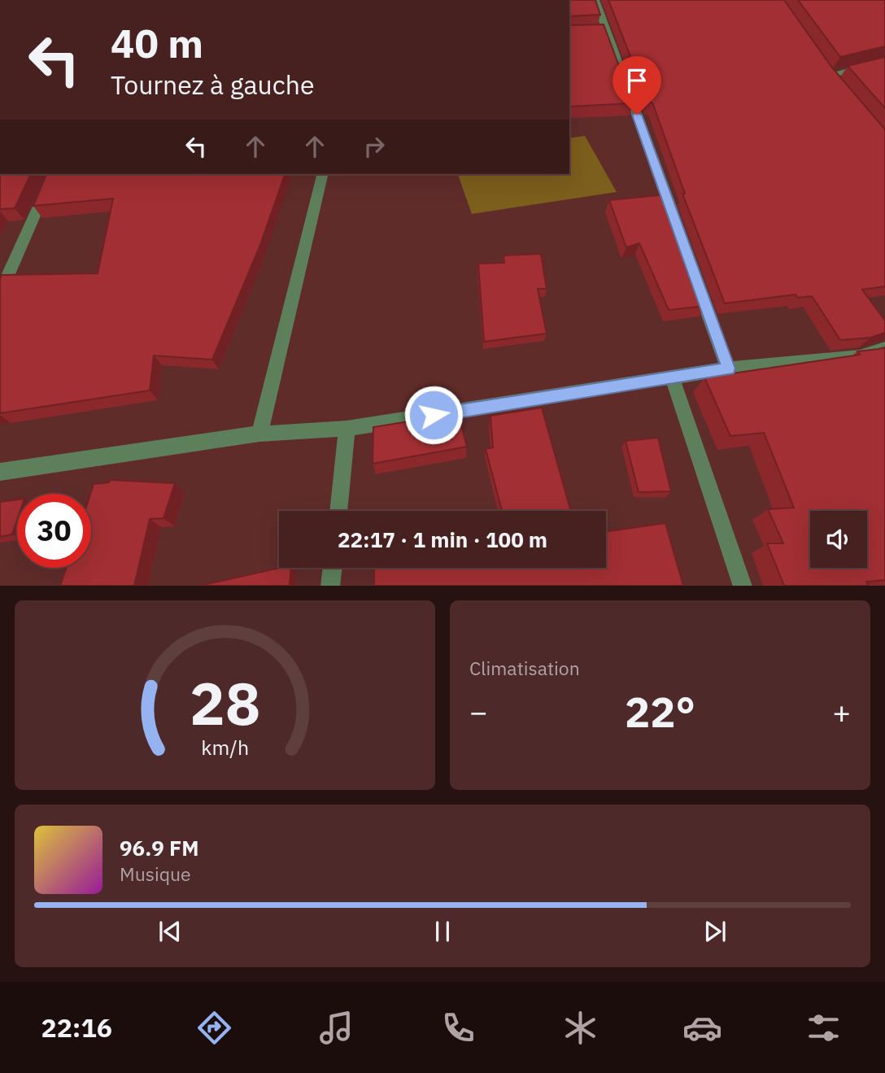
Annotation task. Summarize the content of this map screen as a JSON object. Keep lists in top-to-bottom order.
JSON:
{
  "page": {
    "turn": ["40 m", "Tournez à gauche"],
    "limit": "30",
    "trip": "22:17 · 1 min · 100 m",
    "tile": "Climatisation",
    "heat": ["−", "22°", "+"],
    "song": ["96.9 FM", "Musique"],
    "tabs": "22:16",
    "gauge": ["28", "km/h"]
  }
}
